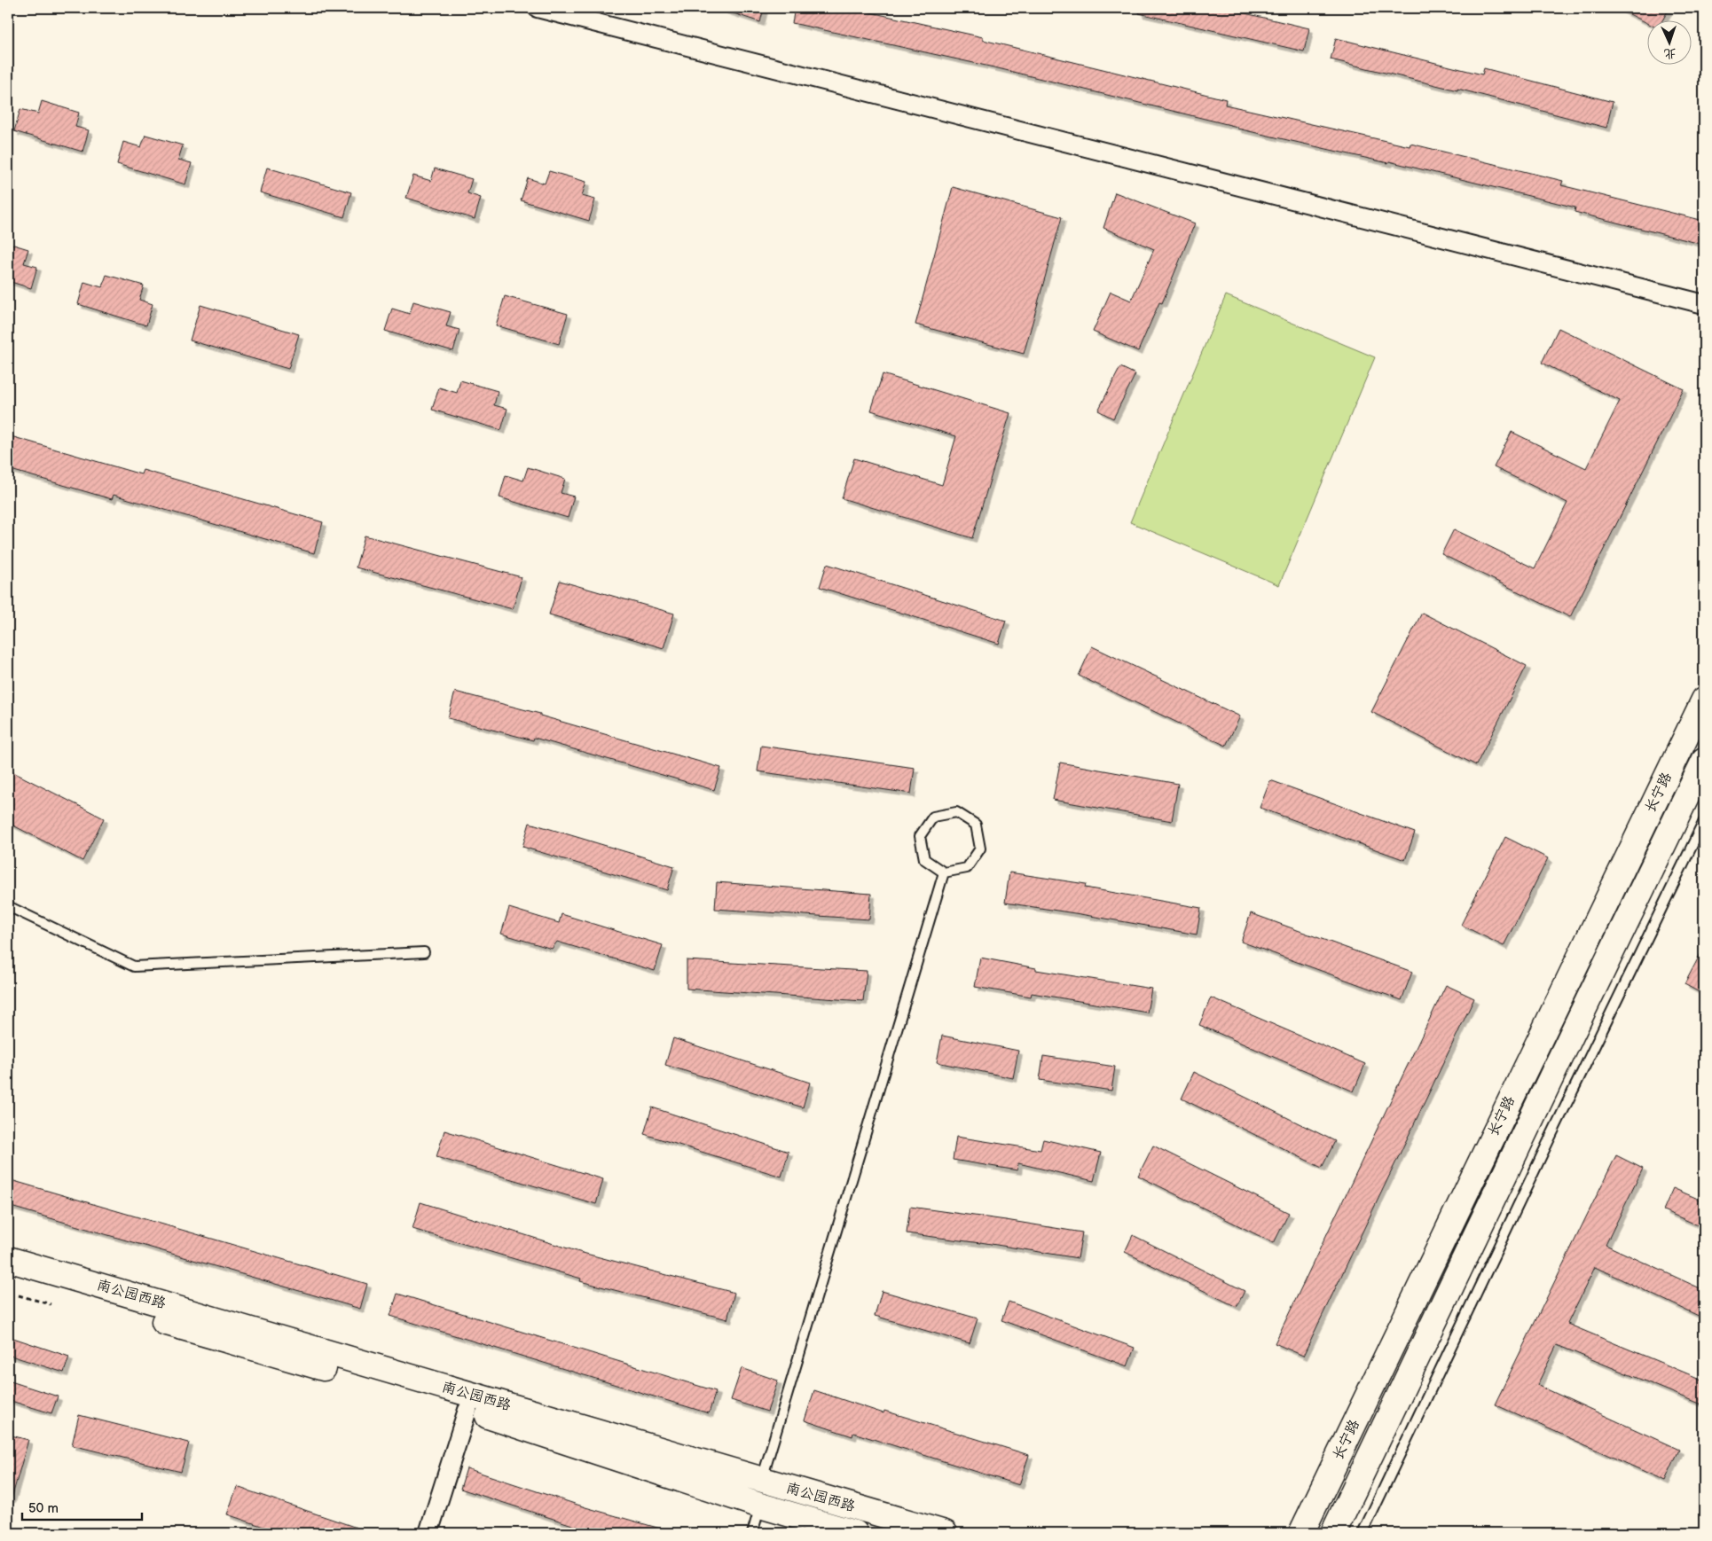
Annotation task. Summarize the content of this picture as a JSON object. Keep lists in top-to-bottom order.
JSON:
{
  "streets": {
    "main road": ["长宁路", "南公园西路"]
  },
  "scale_bar": "50 m",
  "north": "bottom"
}
